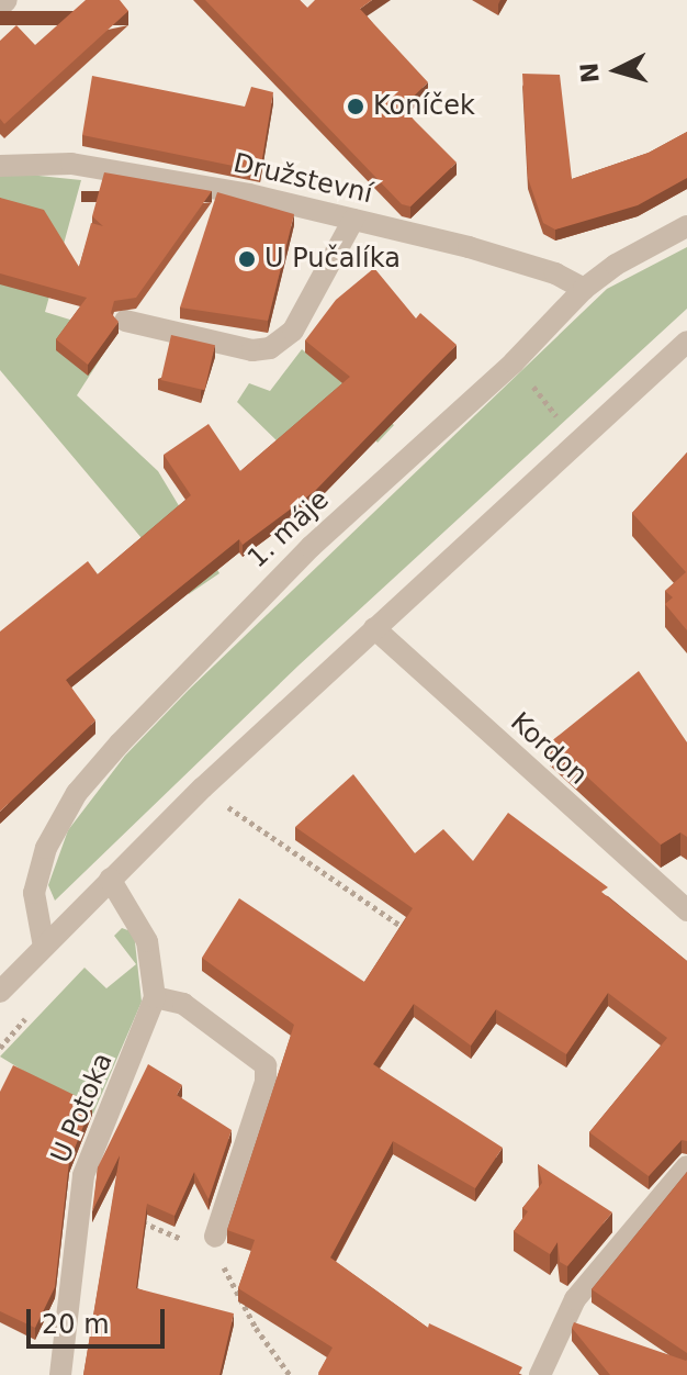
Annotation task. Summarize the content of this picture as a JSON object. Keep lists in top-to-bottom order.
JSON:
{
  "streets": {
    "street": [
      "Družstevní",
      "1. máje",
      "Kordon",
      "U Potoka"
    ]
  },
  "crossings": [
    ["Družstevní", "1. máje"]
  ],
  "places": ["Koníček", "U Pučalíka"],
  "scale_bar": "20 m",
  "north": "left"
}
